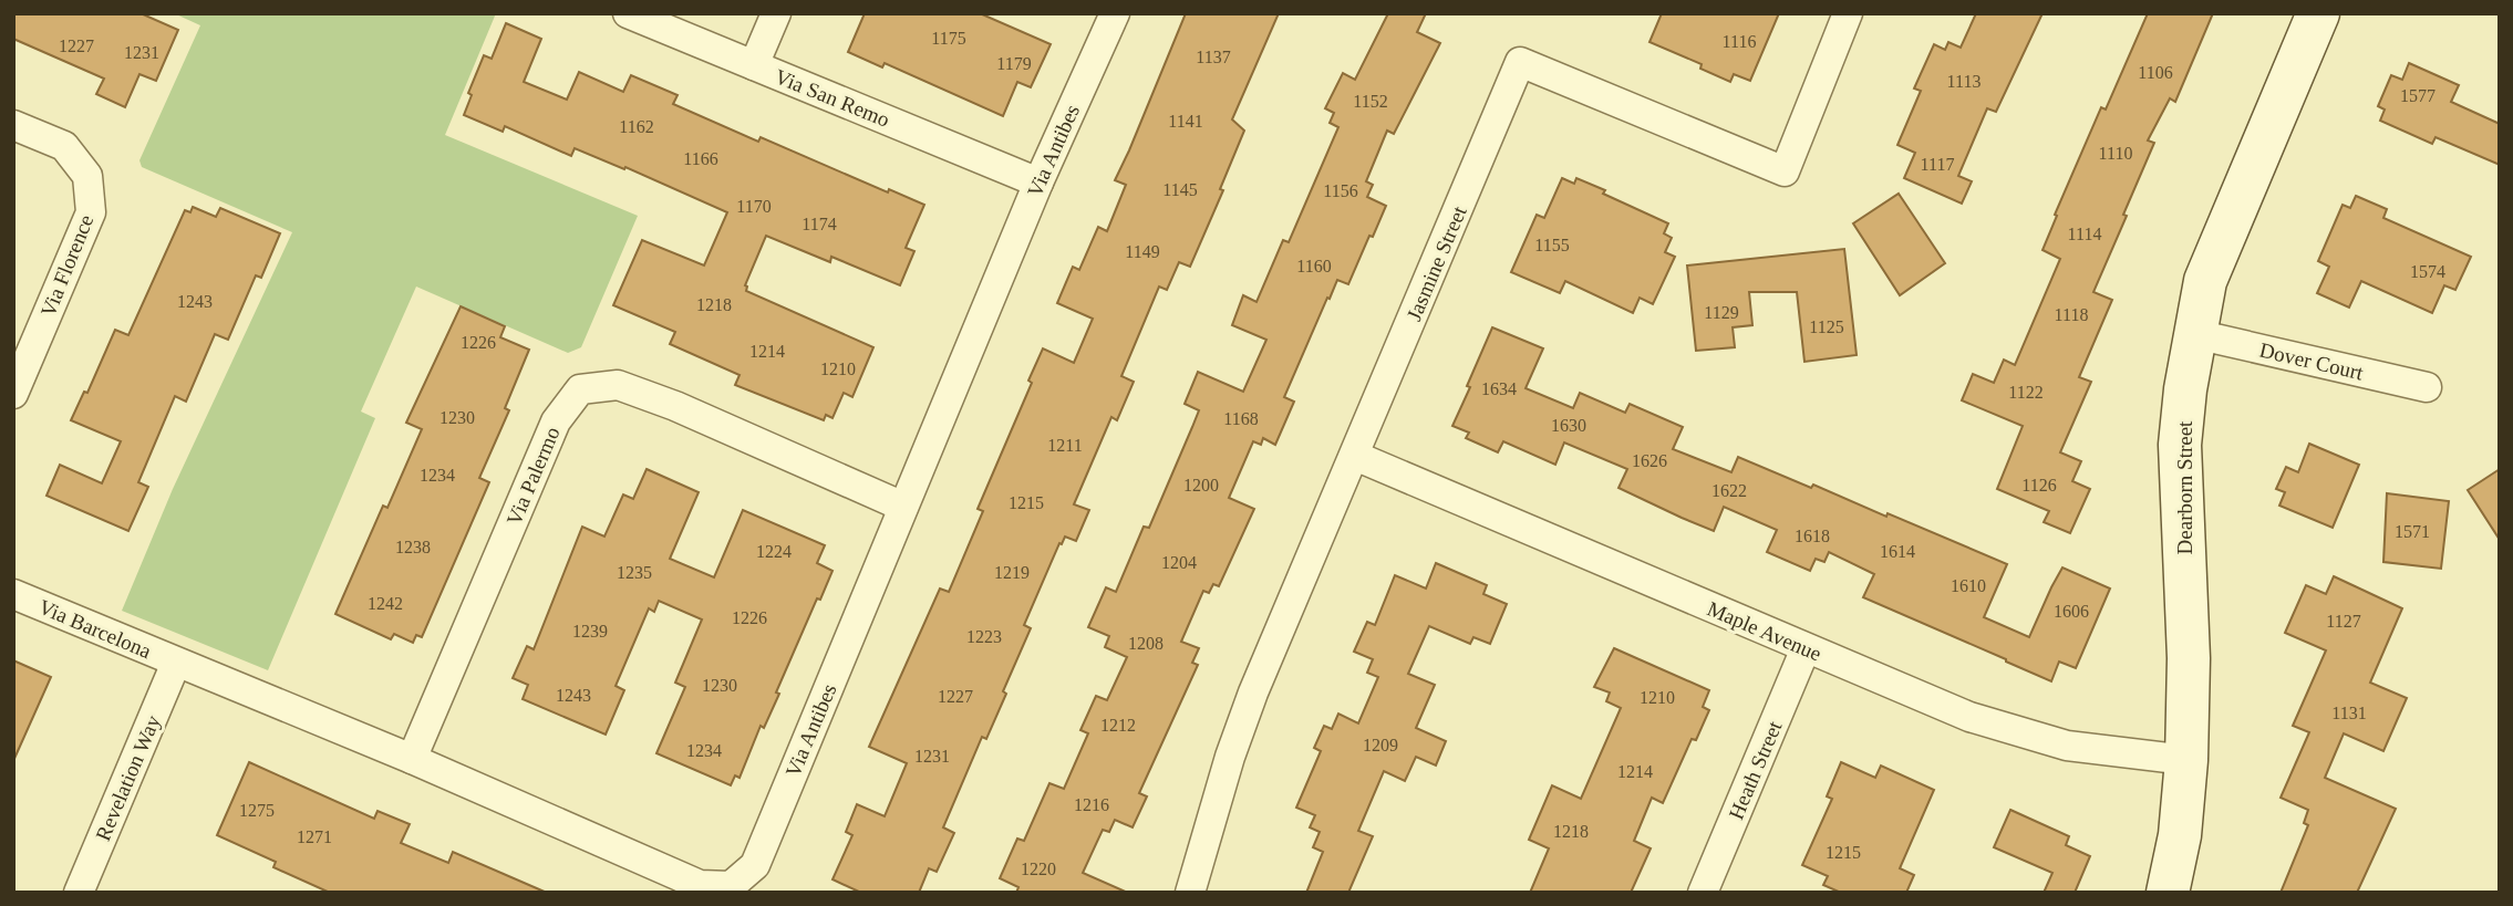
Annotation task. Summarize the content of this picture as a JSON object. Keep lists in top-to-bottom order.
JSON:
{
  "streets": {
    "street": [
      "Via San Remo",
      "Via Antibes",
      "Jasmine Street",
      "Via Florence",
      "Dover Court",
      "Via Palermo",
      "Dearborn Street",
      "Via Barcelona",
      "Maple Avenue",
      "Heath Street",
      "Revelation Way"
    ]
  },
  "crossings": [
    ["Via San Remo", "Via Antibes"],
    ["Via Antibes", "Via Palermo"],
    ["Via Antibes", "Via Barcelona"],
    ["Via Antibes", "Revelation Way"],
    ["Jasmine Street", "Maple Avenue"],
    ["Dover Court", "Dearborn Street"],
    ["Dearborn Street", "Maple Avenue"],
    ["Via Barcelona", "Revelation Way"],
    ["Maple Avenue", "Heath Street"]
  ],
  "house_numbers": [
    "1175",
    "1116",
    "1227",
    "1231",
    "1137",
    "1179",
    "1106",
    "1113",
    "1577",
    "1152",
    "1141",
    "1162",
    "1110",
    "1166",
    "1117",
    "1145",
    "1156",
    "1170",
    "1174",
    "1114",
    "1155",
    "1149",
    "1160",
    "1574",
    "1243",
    "1218",
    "1129",
    "1118",
    "1125",
    "1226",
    "1214",
    "1210",
    "1634",
    "1122",
    "1230",
    "1168",
    "1630",
    "1211",
    "1626",
    "1234",
    "1200",
    "1126",
    "1622",
    "1215",
    "1571",
    "1618",
    "1238",
    "1224",
    "1614",
    "1204",
    "1235",
    "1219",
    "1610",
    "1242",
    "1606",
    "1226",
    "1127",
    "1239",
    "1223",
    "1208",
    "1230",
    "1243",
    "1227",
    "1210",
    "1131",
    "1212",
    "1209",
    "1234",
    "1231",
    "1214",
    "1216",
    "1275",
    "1218",
    "1271",
    "1215",
    "1220"
  ]
}
